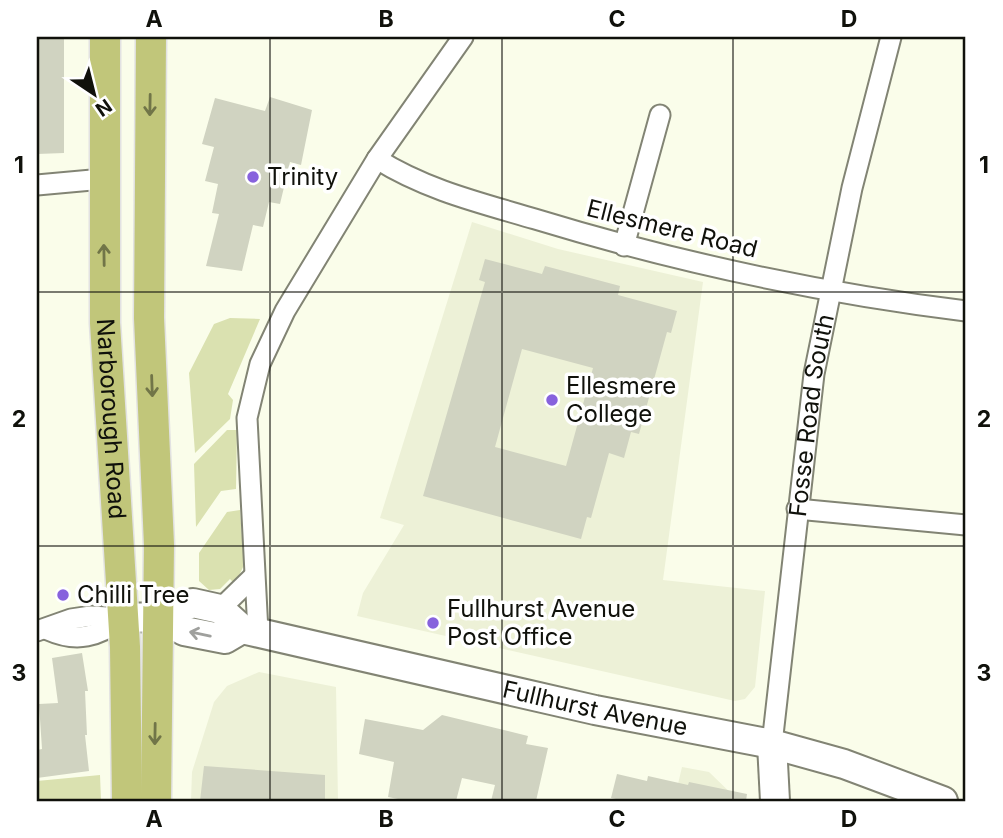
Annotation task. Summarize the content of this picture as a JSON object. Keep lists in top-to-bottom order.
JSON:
{
  "streets": {
    "main road": ["Narborough Road"],
    "street": ["Ellesmere Road", "Fosse Road South", "Fullhurst Avenue"]
  },
  "crossings": [
    ["Ellesmere Road", "Fosse Road South"],
    ["Fosse Road South", "Fullhurst Avenue"],
    ["Narborough Road", "Fullhurst Avenue"]
  ],
  "places": [
    "Trinity",
    "Ellesmere College",
    "Chilli Tree",
    "Fullhurst Avenue Post Office"
  ],
  "north": "bottom right",
  "grid": {
    "columns": [
      "A",
      "B",
      "C",
      "D"
    ],
    "rows": ["1", "2", "3"]
  }
}
